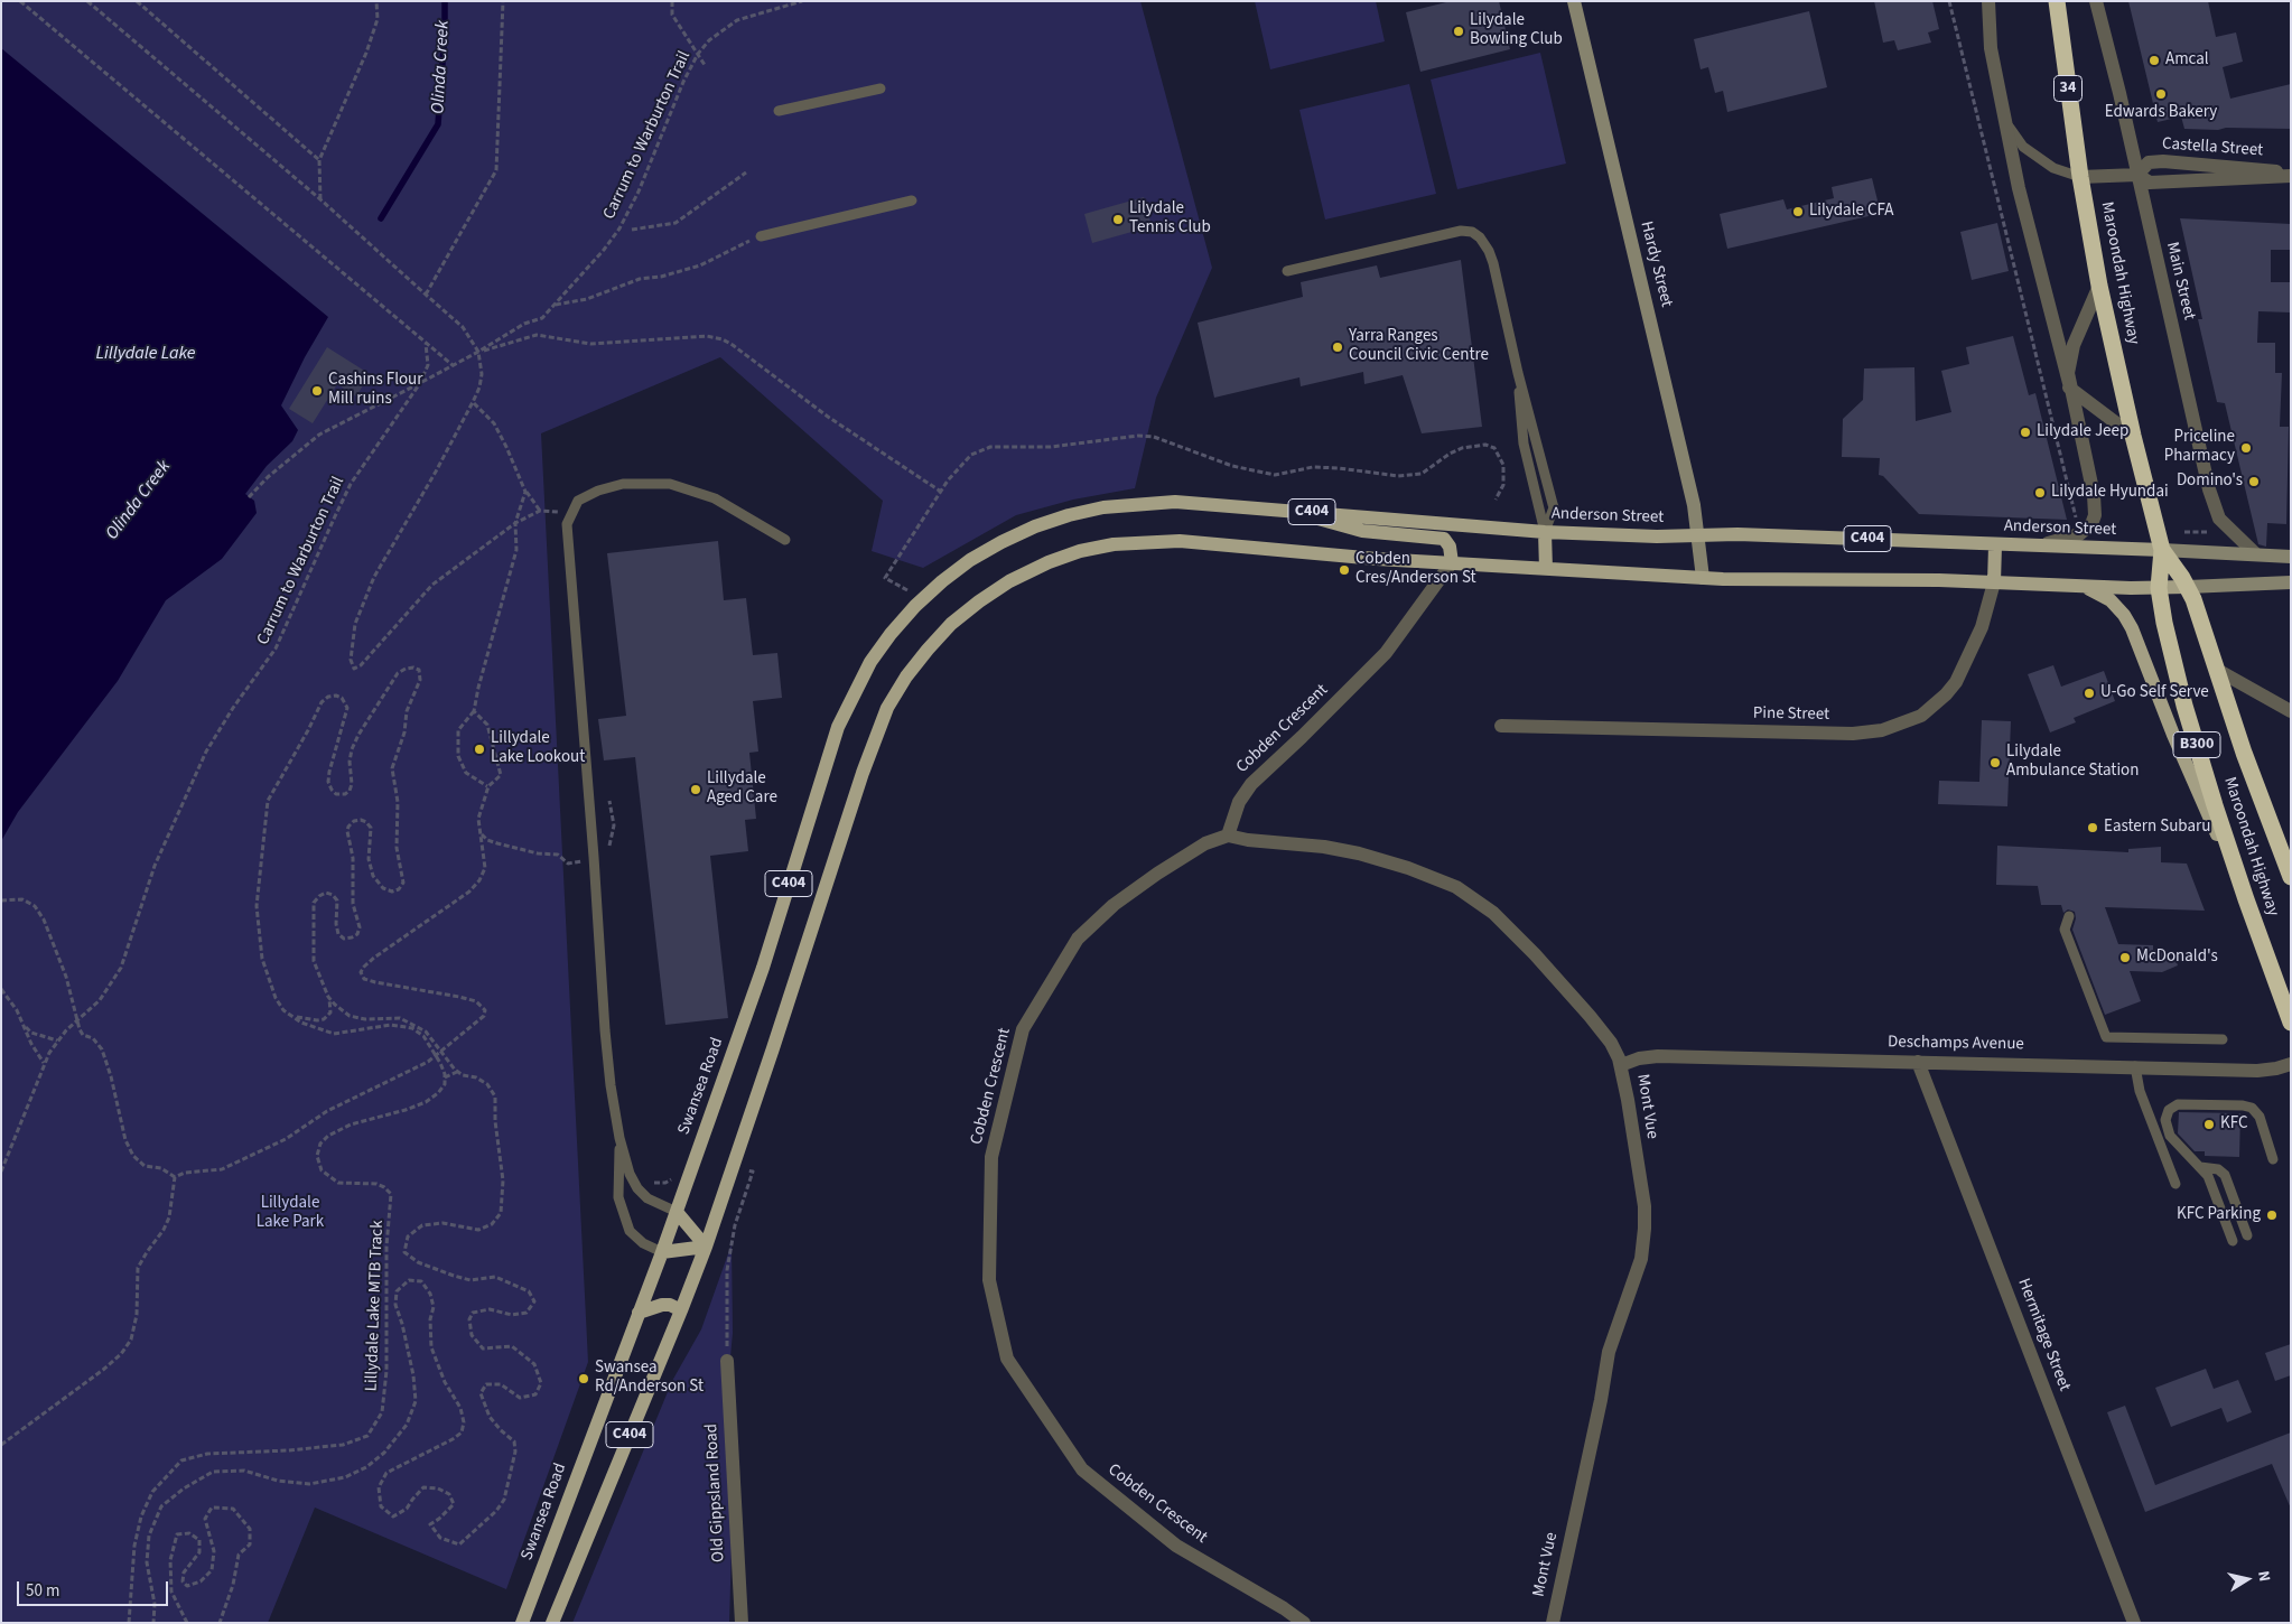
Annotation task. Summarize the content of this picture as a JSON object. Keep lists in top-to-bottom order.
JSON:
{
  "streets": {
    "highway": ["34", "Maroondah Highway", "B300"],
    "main road": [
      "Hardy Street",
      "C404",
      "Anderson Street",
      "Swansea Road"
    ],
    "street": [
      "Castella Street",
      "Main Street",
      "Pine Street",
      "Cobden Crescent",
      "Deschamps Avenue",
      "Mont Vue",
      "Hermitage Street",
      "Old Gippsland Road"
    ],
    "path": ["Carrum to Warburton Trail", "Lillydale Lake MTB Track"]
  },
  "crossings": [
    ["Castella Street", "Maroondah Highway"],
    ["Castella Street", "Main Street"],
    ["Hardy Street", "C404"],
    ["Hardy Street", "Anderson Street"],
    ["Maroondah Highway", "C404"],
    ["Maroondah Highway", "Anderson Street"],
    ["Main Street", "Anderson Street"],
    ["C404", "Pine Street"],
    ["C404", "Cobden Crescent"],
    ["Anderson Street", "Swansea Road"],
    ["Cobden Crescent", "Mont Vue"],
    ["Deschamps Avenue", "Mont Vue"],
    ["Deschamps Avenue", "Hermitage Street"]
  ],
  "water": ["Olinda Creek", "Lillydale Lake"],
  "parks": ["Lillydale Lake Park"],
  "places": [
    "Lilydale Bowling Club",
    "Amcal",
    "Edwards Bakery",
    "Lilydale CFA",
    "Lilydale Tennis Club",
    "Yarra Ranges Council Civic Centre",
    "Cashins Flour Mill ruins",
    "Lilydale Jeep",
    "Priceline Pharmacy",
    "Domino's",
    "Lilydale Hyundai",
    "Cobden Cres/Anderson St",
    "U-Go Self Serve",
    "Lillydale Lake Lookout",
    "Lilydale Ambulance Station",
    "Lillydale Aged Care",
    "Eastern Subaru",
    "McDonald's",
    "KFC",
    "KFC Parking",
    "Swansea Rd/Anderson St"
  ],
  "scale_bar": "50 m",
  "north": "right"
}
